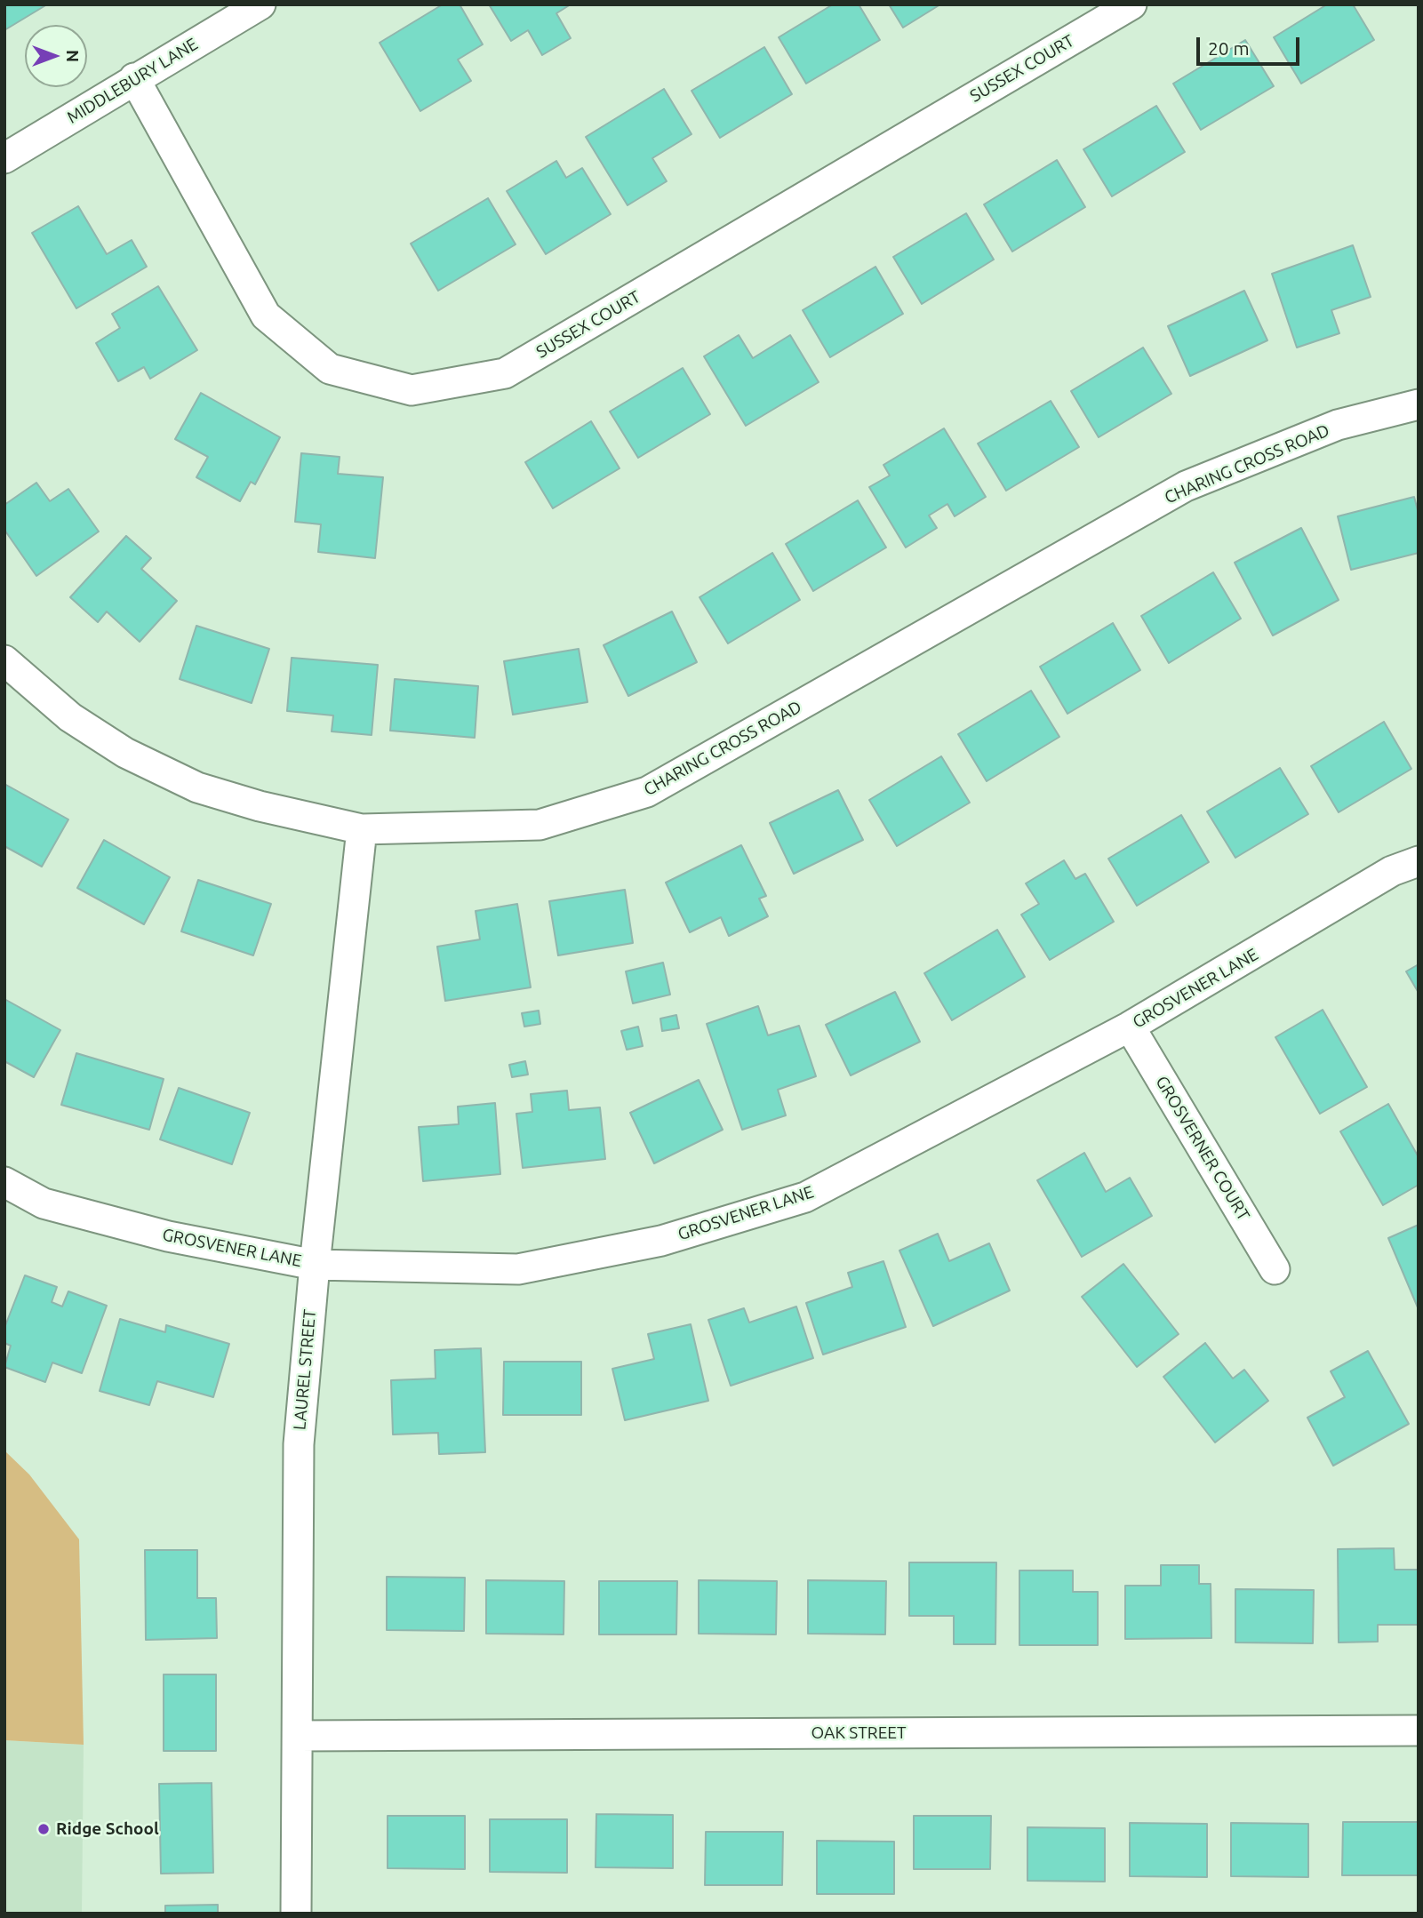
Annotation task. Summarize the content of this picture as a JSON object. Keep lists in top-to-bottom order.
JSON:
{
  "streets": {
    "street": [
      "SUSSEX COURT",
      "MIDDLEBURY LANE",
      "CHARING CROSS ROAD",
      "GROSVENER LANE",
      "GROSVERNER COURT",
      "LAUREL STREET",
      "OAK STREET"
    ]
  },
  "crossings": [
    ["SUSSEX COURT", "MIDDLEBURY LANE"],
    ["CHARING CROSS ROAD", "LAUREL STREET"],
    ["GROSVENER LANE", "GROSVERNER COURT"],
    ["GROSVENER LANE", "LAUREL STREET"],
    ["LAUREL STREET", "OAK STREET"]
  ],
  "places": ["Ridge School"],
  "scale_bar": "20 m",
  "north": "right"
}
